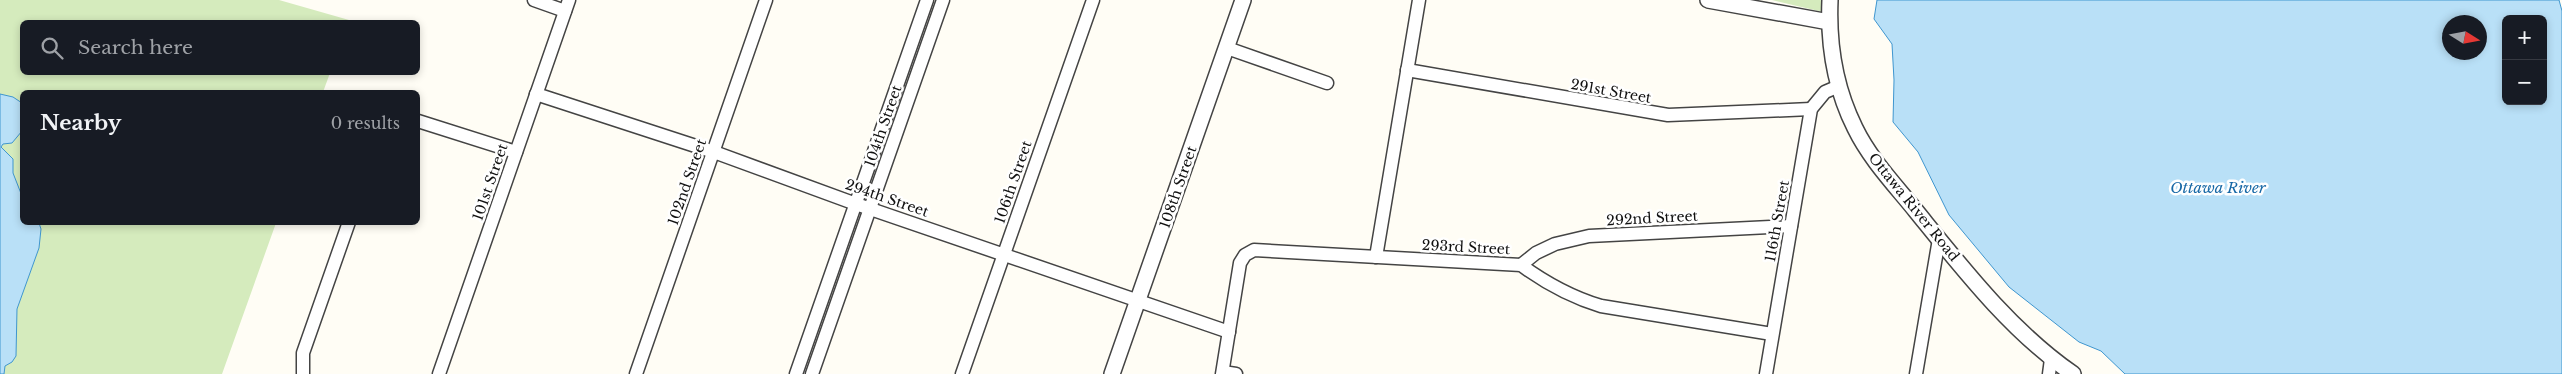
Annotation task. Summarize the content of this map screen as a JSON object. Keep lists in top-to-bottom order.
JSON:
{
  "streets": {
    "street": [
      "291st Street",
      "104th Street",
      "101st Street",
      "102nd Street",
      "106th Street",
      "108th Street",
      "294th Street",
      "Ottawa River Road",
      "292nd Street",
      "116th Street",
      "293rd Street"
    ]
  },
  "crossings": [
    ["291st Street", "116th Street"],
    ["104th Street", "294th Street"],
    ["101st Street", "294th Street"],
    ["102nd Street", "294th Street"],
    ["106th Street", "294th Street"],
    ["108th Street", "294th Street"],
    ["294th Street", "293rd Street"],
    ["292nd Street", "116th Street"],
    ["292nd Street", "293rd Street"],
    ["116th Street", "293rd Street"]
  ],
  "water": ["Ottawa River"],
  "north": "right",
  "page": {
    "map_buttons": ["+", "−"],
    "search": "Search here",
    "heading": ["Nearby", "0 results"]
  }
}
